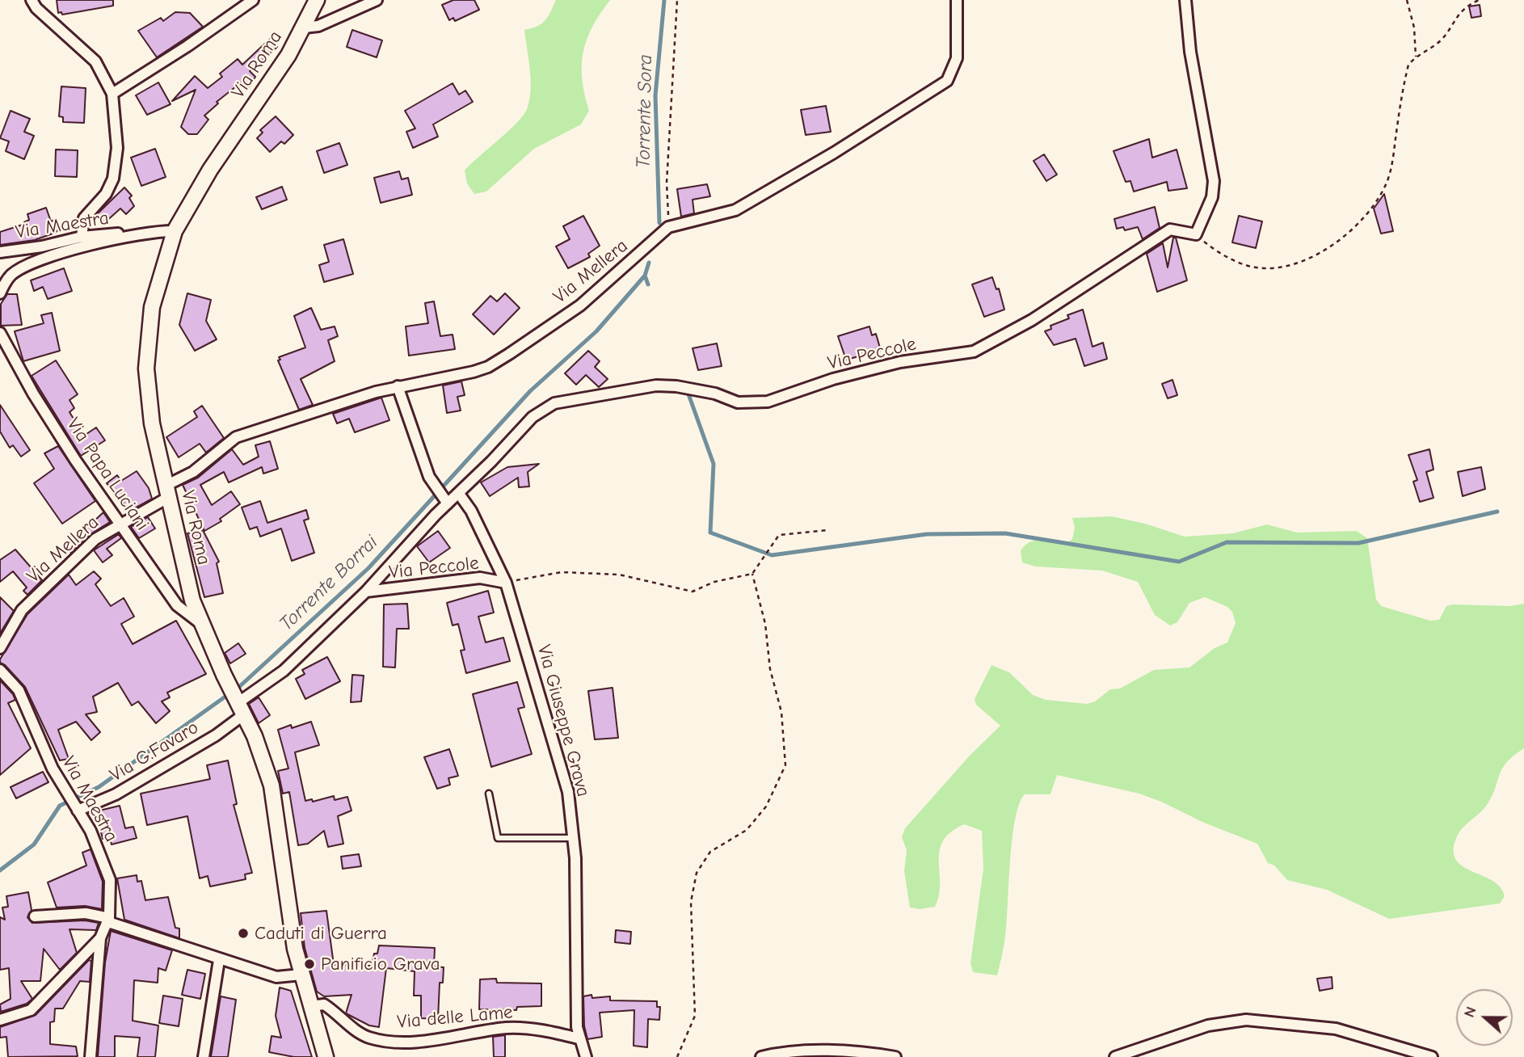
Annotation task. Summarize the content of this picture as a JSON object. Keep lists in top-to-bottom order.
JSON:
{
  "streets": {
    "main road": ["Via Roma"],
    "street": [
      "Via Maestra",
      "Via Mellera",
      "Via Peccole",
      "Via Papa Luciani",
      "Via Giuseppe Grava",
      "Via G.Favaro",
      "Via delle Lame"
    ]
  },
  "crossings": [
    ["Via Roma", "Via Mellera"],
    ["Via Roma", "Via Peccole"],
    ["Via Roma", "Via Papa Luciani"],
    ["Via Roma", "Via G.Favaro"],
    ["Via Roma", "Via delle Lame"],
    ["Via Maestra", "Via G.Favaro"],
    ["Via Mellera", "Via Papa Luciani"],
    ["Via Peccole", "Via Giuseppe Grava"],
    ["Via Peccole", "Via G.Favaro"],
    ["Via Giuseppe Grava", "Via delle Lame"]
  ],
  "water": ["Torrente Sora", "Torrente Borrai"],
  "places": ["Caduti di Guerra", "Panificio Grava"],
  "north": "left"
}
